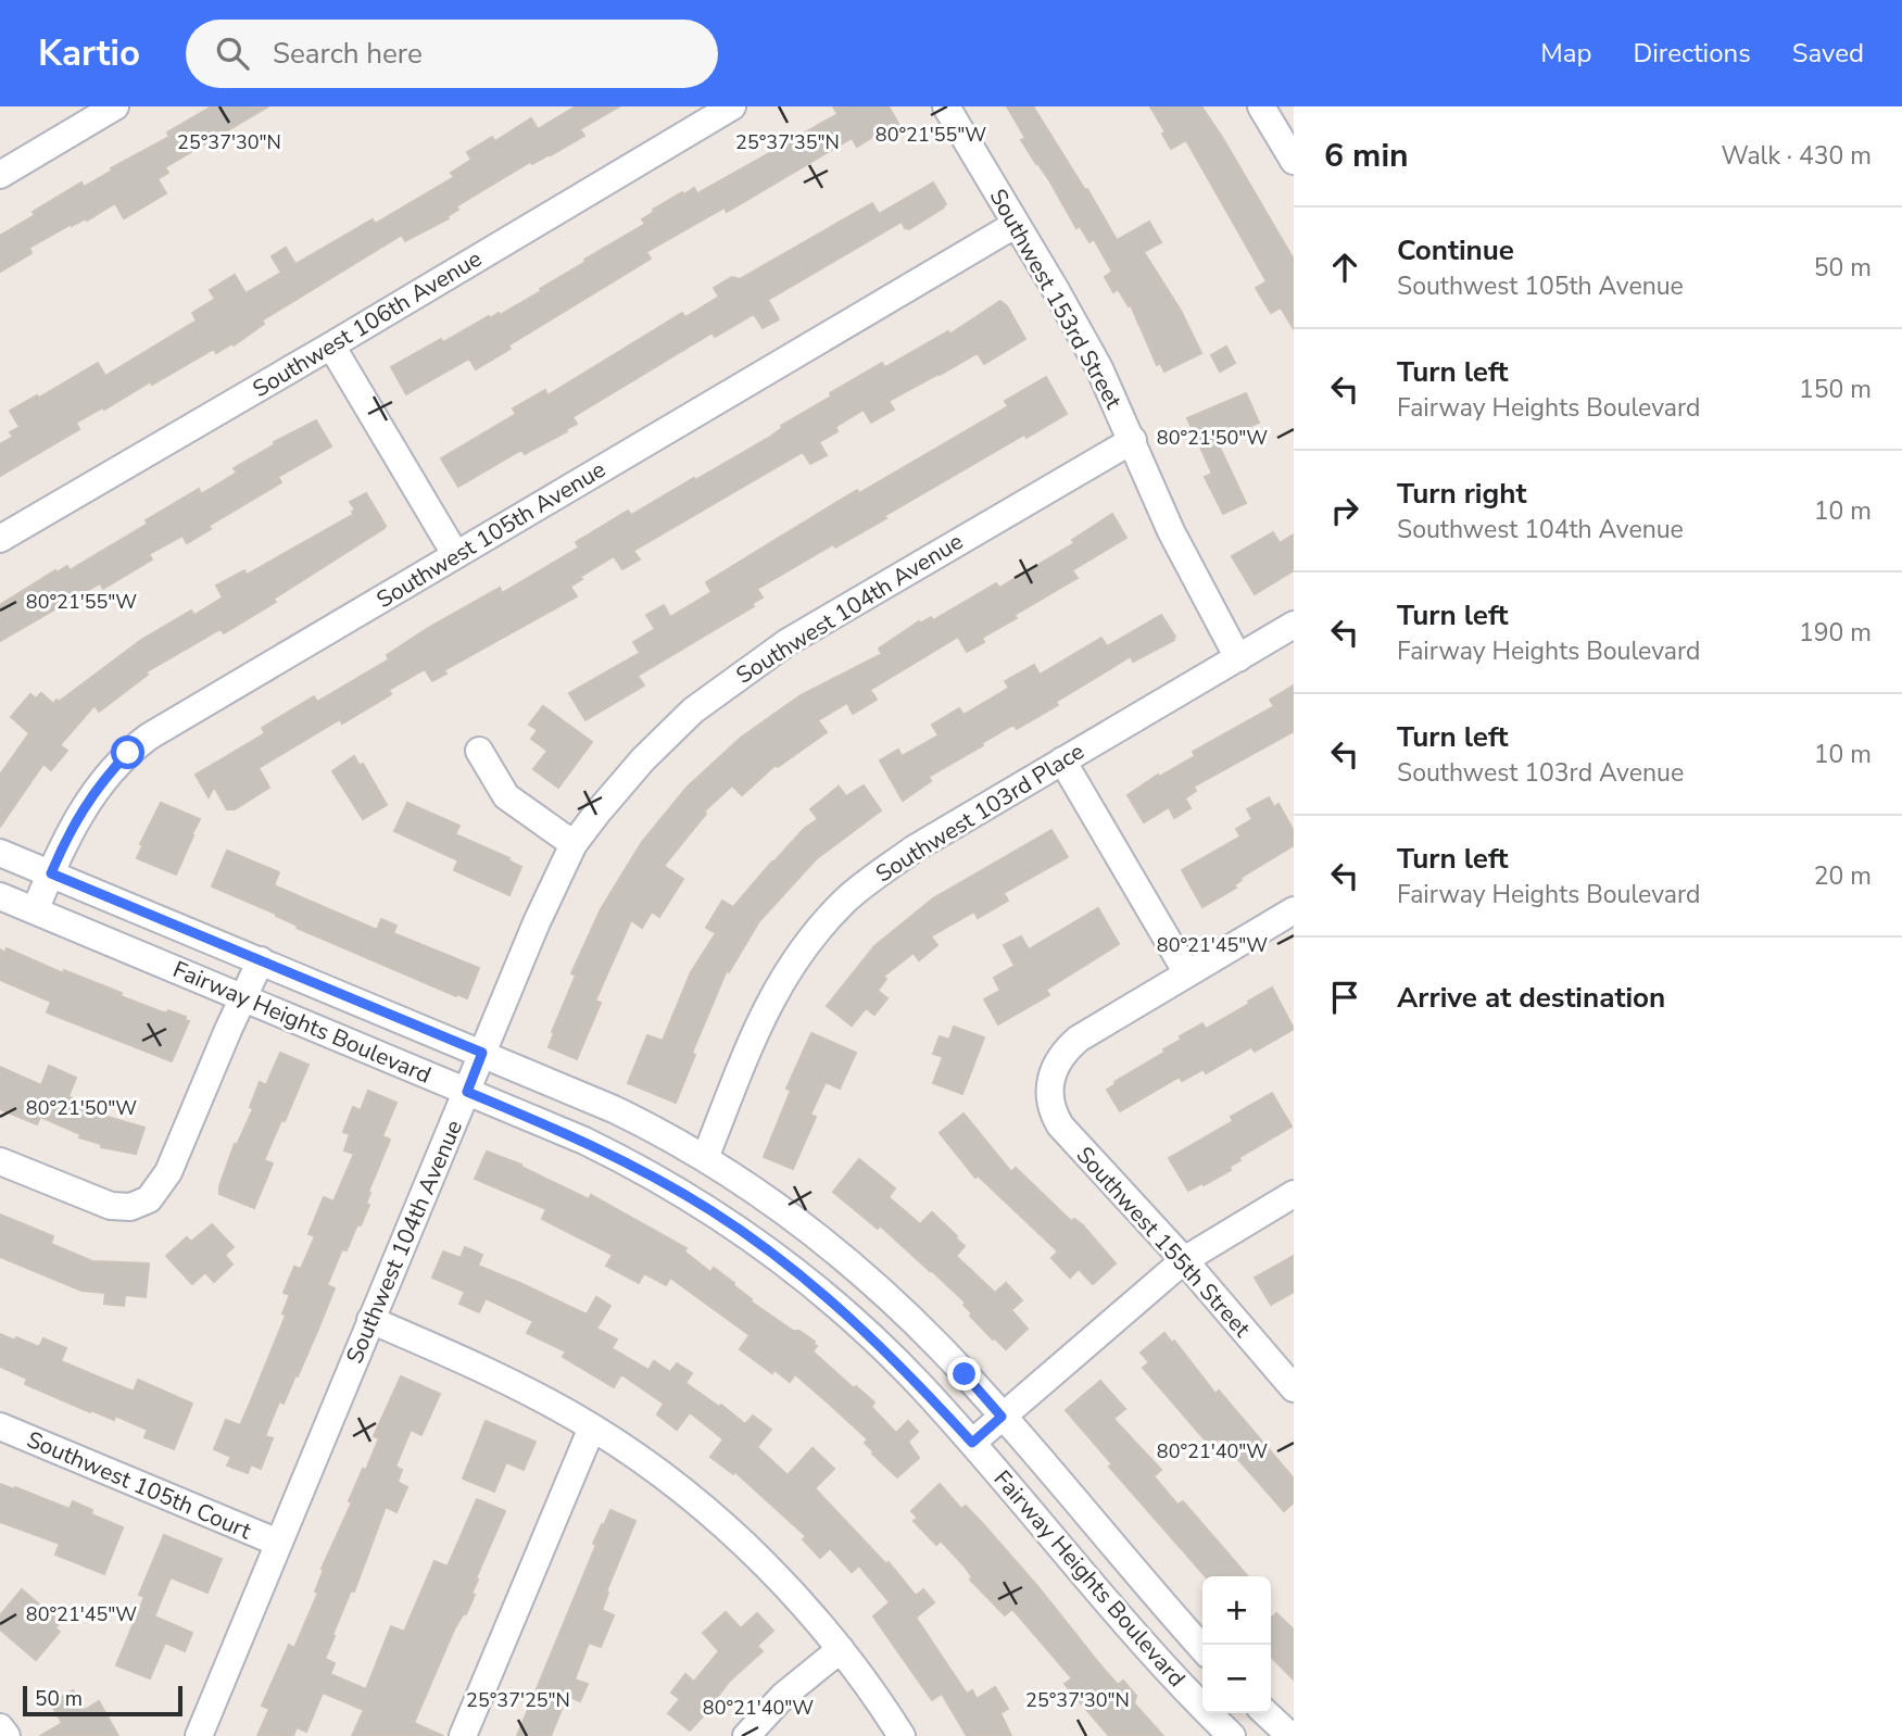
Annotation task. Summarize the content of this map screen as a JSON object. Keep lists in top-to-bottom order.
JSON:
{
  "streets": {
    "street": [
      "Southwest 153rd Street",
      "Southwest 106th Avenue",
      "Southwest 105th Avenue",
      "Southwest 104th Avenue",
      "Southwest 103rd Place",
      "Fairway Heights Boulevard",
      "Southwest 155th Street",
      "Southwest 105th Court"
    ]
  },
  "crossings": [
    ["Southwest 153rd Street", "Southwest 105th Avenue"],
    ["Southwest 153rd Street", "Southwest 104th Avenue"],
    ["Southwest 153rd Street", "Southwest 103rd Place"],
    ["Southwest 105th Avenue", "Fairway Heights Boulevard"],
    ["Southwest 104th Avenue", "Fairway Heights Boulevard"],
    ["Southwest 104th Avenue", "Southwest 105th Court"],
    ["Southwest 103rd Place", "Fairway Heights Boulevard"]
  ],
  "scale_bar": "50 m",
  "page": {
    "header": "Kartio",
    "search": "Search here",
    "nav": ["Map", "Directions", "Saved"],
    "heading": ["6 min", "Walk · 430 m"],
    "list": [
      ["Continue", "Southwest 105th Avenue", "50 m"],
      ["Turn left", "Fairway Heights Boulevard", "150 m"],
      ["Turn right", "Southwest 104th Avenue", "10 m"],
      ["Turn left", "Fairway Heights Boulevard", "190 m"],
      ["Turn left", "Southwest 103rd Avenue", "10 m"],
      ["Turn left", "Fairway Heights Boulevard", "20 m"],
      "Arrive at destination"
    ],
    "map_buttons": ["+", "−"],
    "scale": "50 m"
  },
  "coordinates": [
    "80°21'55\"W",
    "25°37'30\"N",
    "25°37'35\"N",
    "80°21'50\"W",
    "80°21'45\"W",
    "80°21'40\"W",
    "25°37'25\"N"
  ]
}
